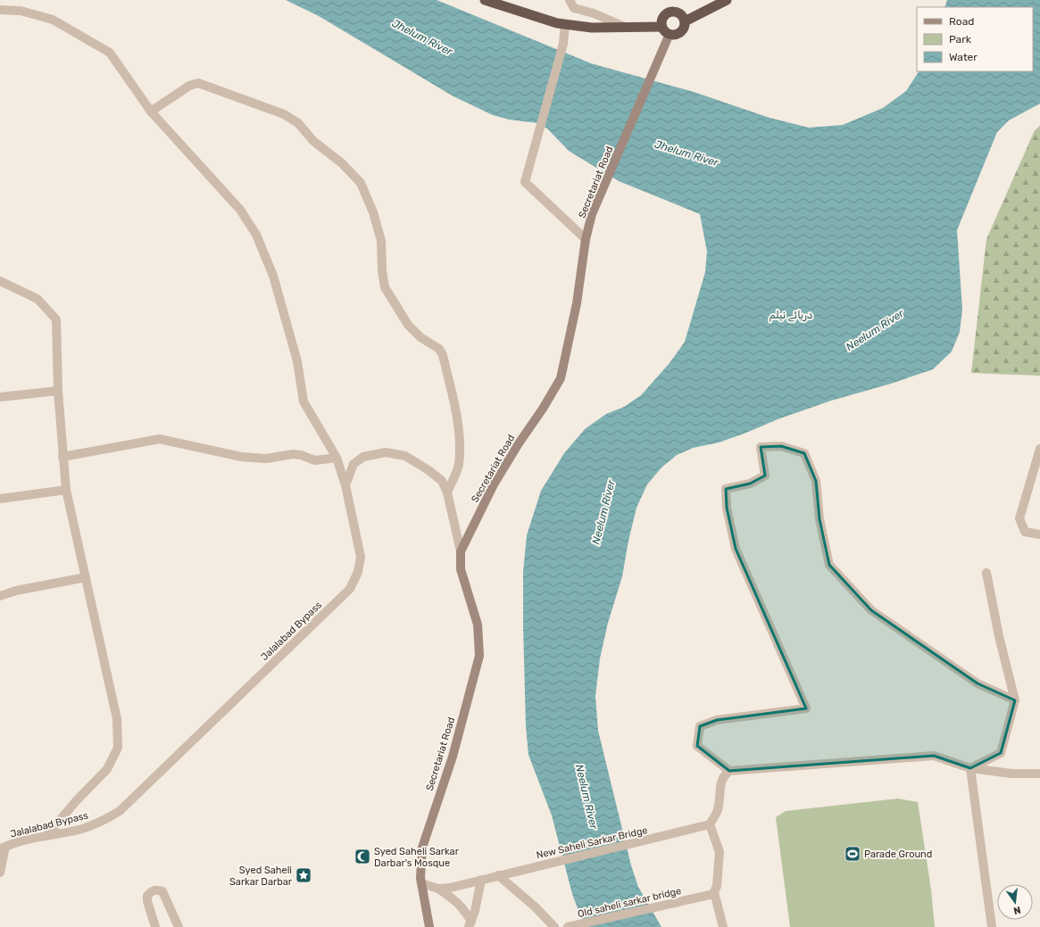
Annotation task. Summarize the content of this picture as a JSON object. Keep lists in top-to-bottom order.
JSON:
{
  "streets": {
    "main road": ["Secretariat Road"],
    "street": ["Jalalabad Bypass", "New Saheli Sarkar Bridge", "Old saheli sarkar bridge"]
  },
  "crossings": [
    ["Secretariat Road", "Jalalabad Bypass"]
  ],
  "water": ["Jhelum River", "دریائے نیلم", "Neelum River"],
  "places": {
    "sports": ["Parade Ground"],
    "mosque": ["Syed Saheli Sarkar Darbar's Mosque"],
    "place": ["Syed Saheli Sarkar Darbar"]
  },
  "legend": ["Road", "Park", "Water"],
  "north": "bottom"
}
